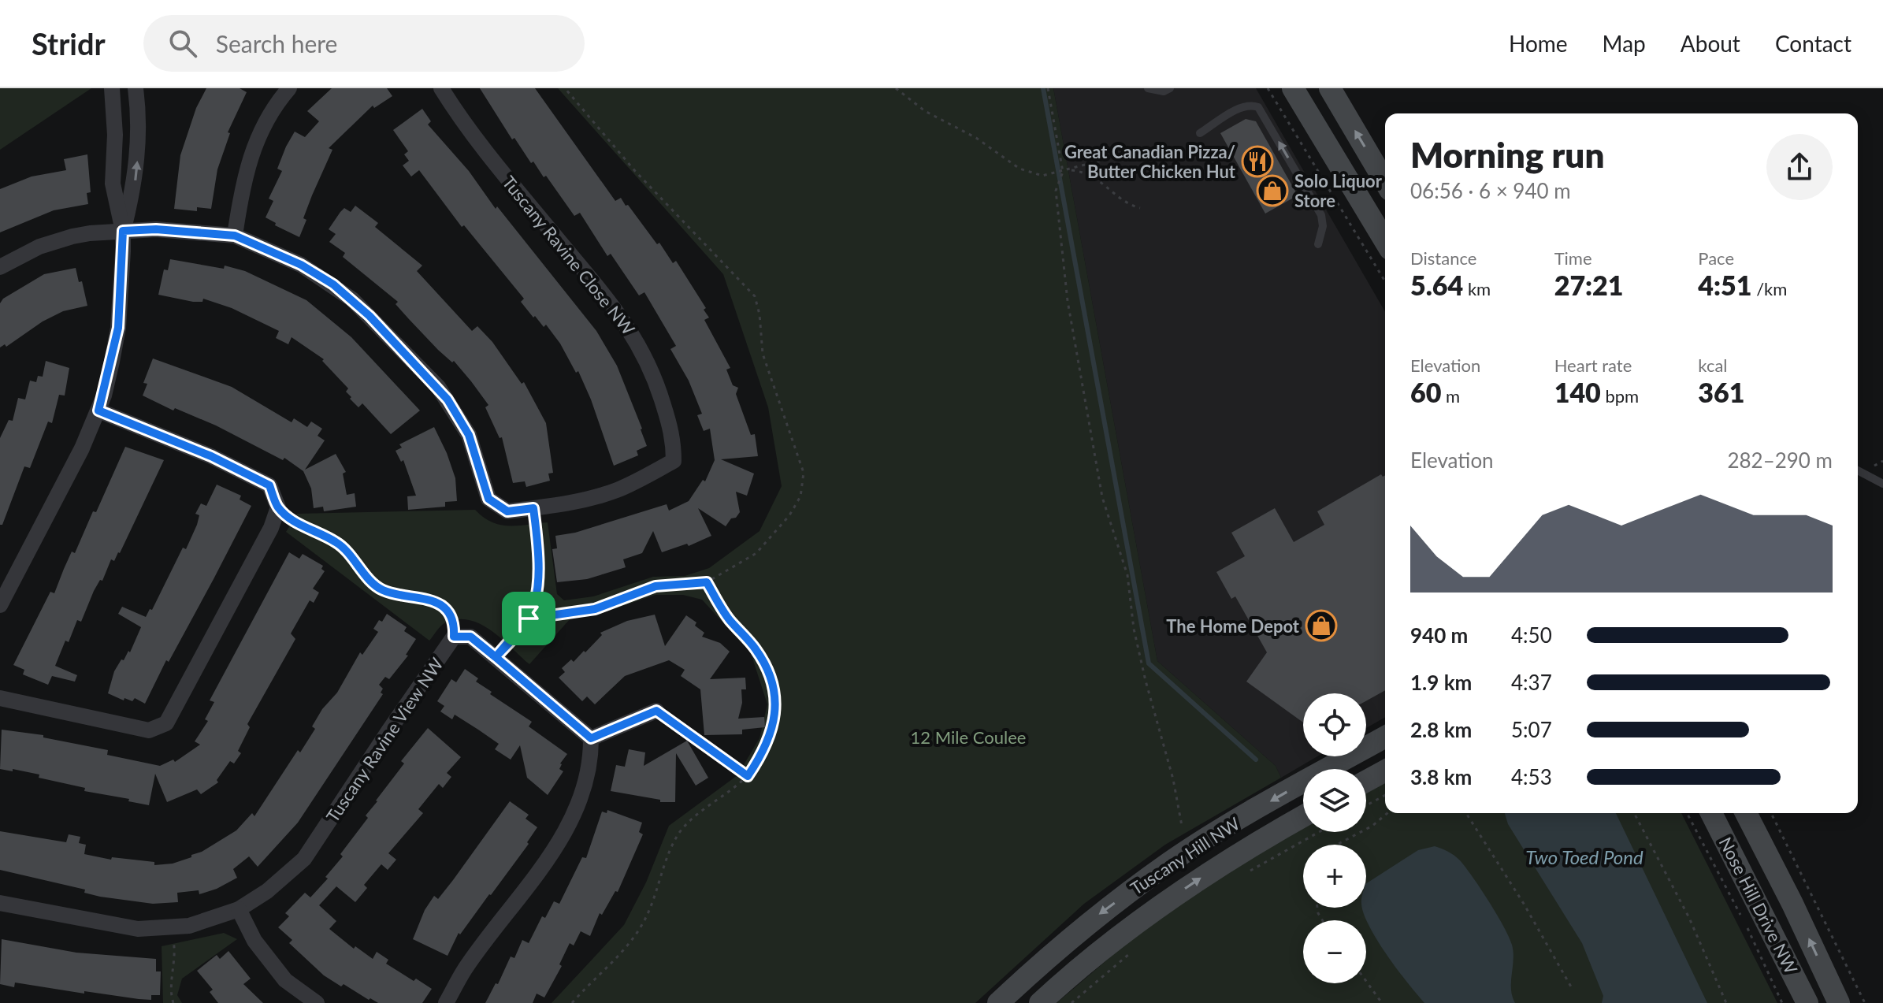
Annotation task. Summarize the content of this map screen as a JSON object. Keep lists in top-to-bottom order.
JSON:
{
  "streets": {
    "street": [
      "Tuscany Ravine Close NW",
      "Tuscany Ravine View NW",
      "Tuscany Hill NW",
      "Nose Hill Drive NW"
    ]
  },
  "water": ["Two Toed Pond"],
  "parks": ["12 Mile Coulee"],
  "places": {
    "restaurant": ["Great Canadian Pizza/ Butter Chicken Hut"],
    "shop": ["Solo Liquor Store", "The Home Depot"]
  },
  "page": {
    "header": "Stridr",
    "search": "Search here",
    "nav": [
      "Home",
      "Map",
      "About",
      "Contact"
    ],
    "heading": ["Morning run", "06:56 · 6 × 940 m"],
    "stats": [
      ["Distance", "5.64 km"],
      ["Time", "27:21"],
      ["Pace", "4:51 /km"],
      ["Elevation", "60 m"],
      ["Heart rate", "140 bpm"],
      ["kcal", "361"]
    ],
    "chart": ["Elevation", "282–290 m"],
    "list": [
      {
        "name": "940 m",
        "note": "4:50"
      },
      {
        "name": "1.9 km",
        "note": "4:37"
      },
      {
        "name": "2.8 km",
        "note": "5:07"
      },
      {
        "name": "3.8 km",
        "note": "4:53"
      }
    ],
    "map_buttons": ["+", "−"]
  }
}
